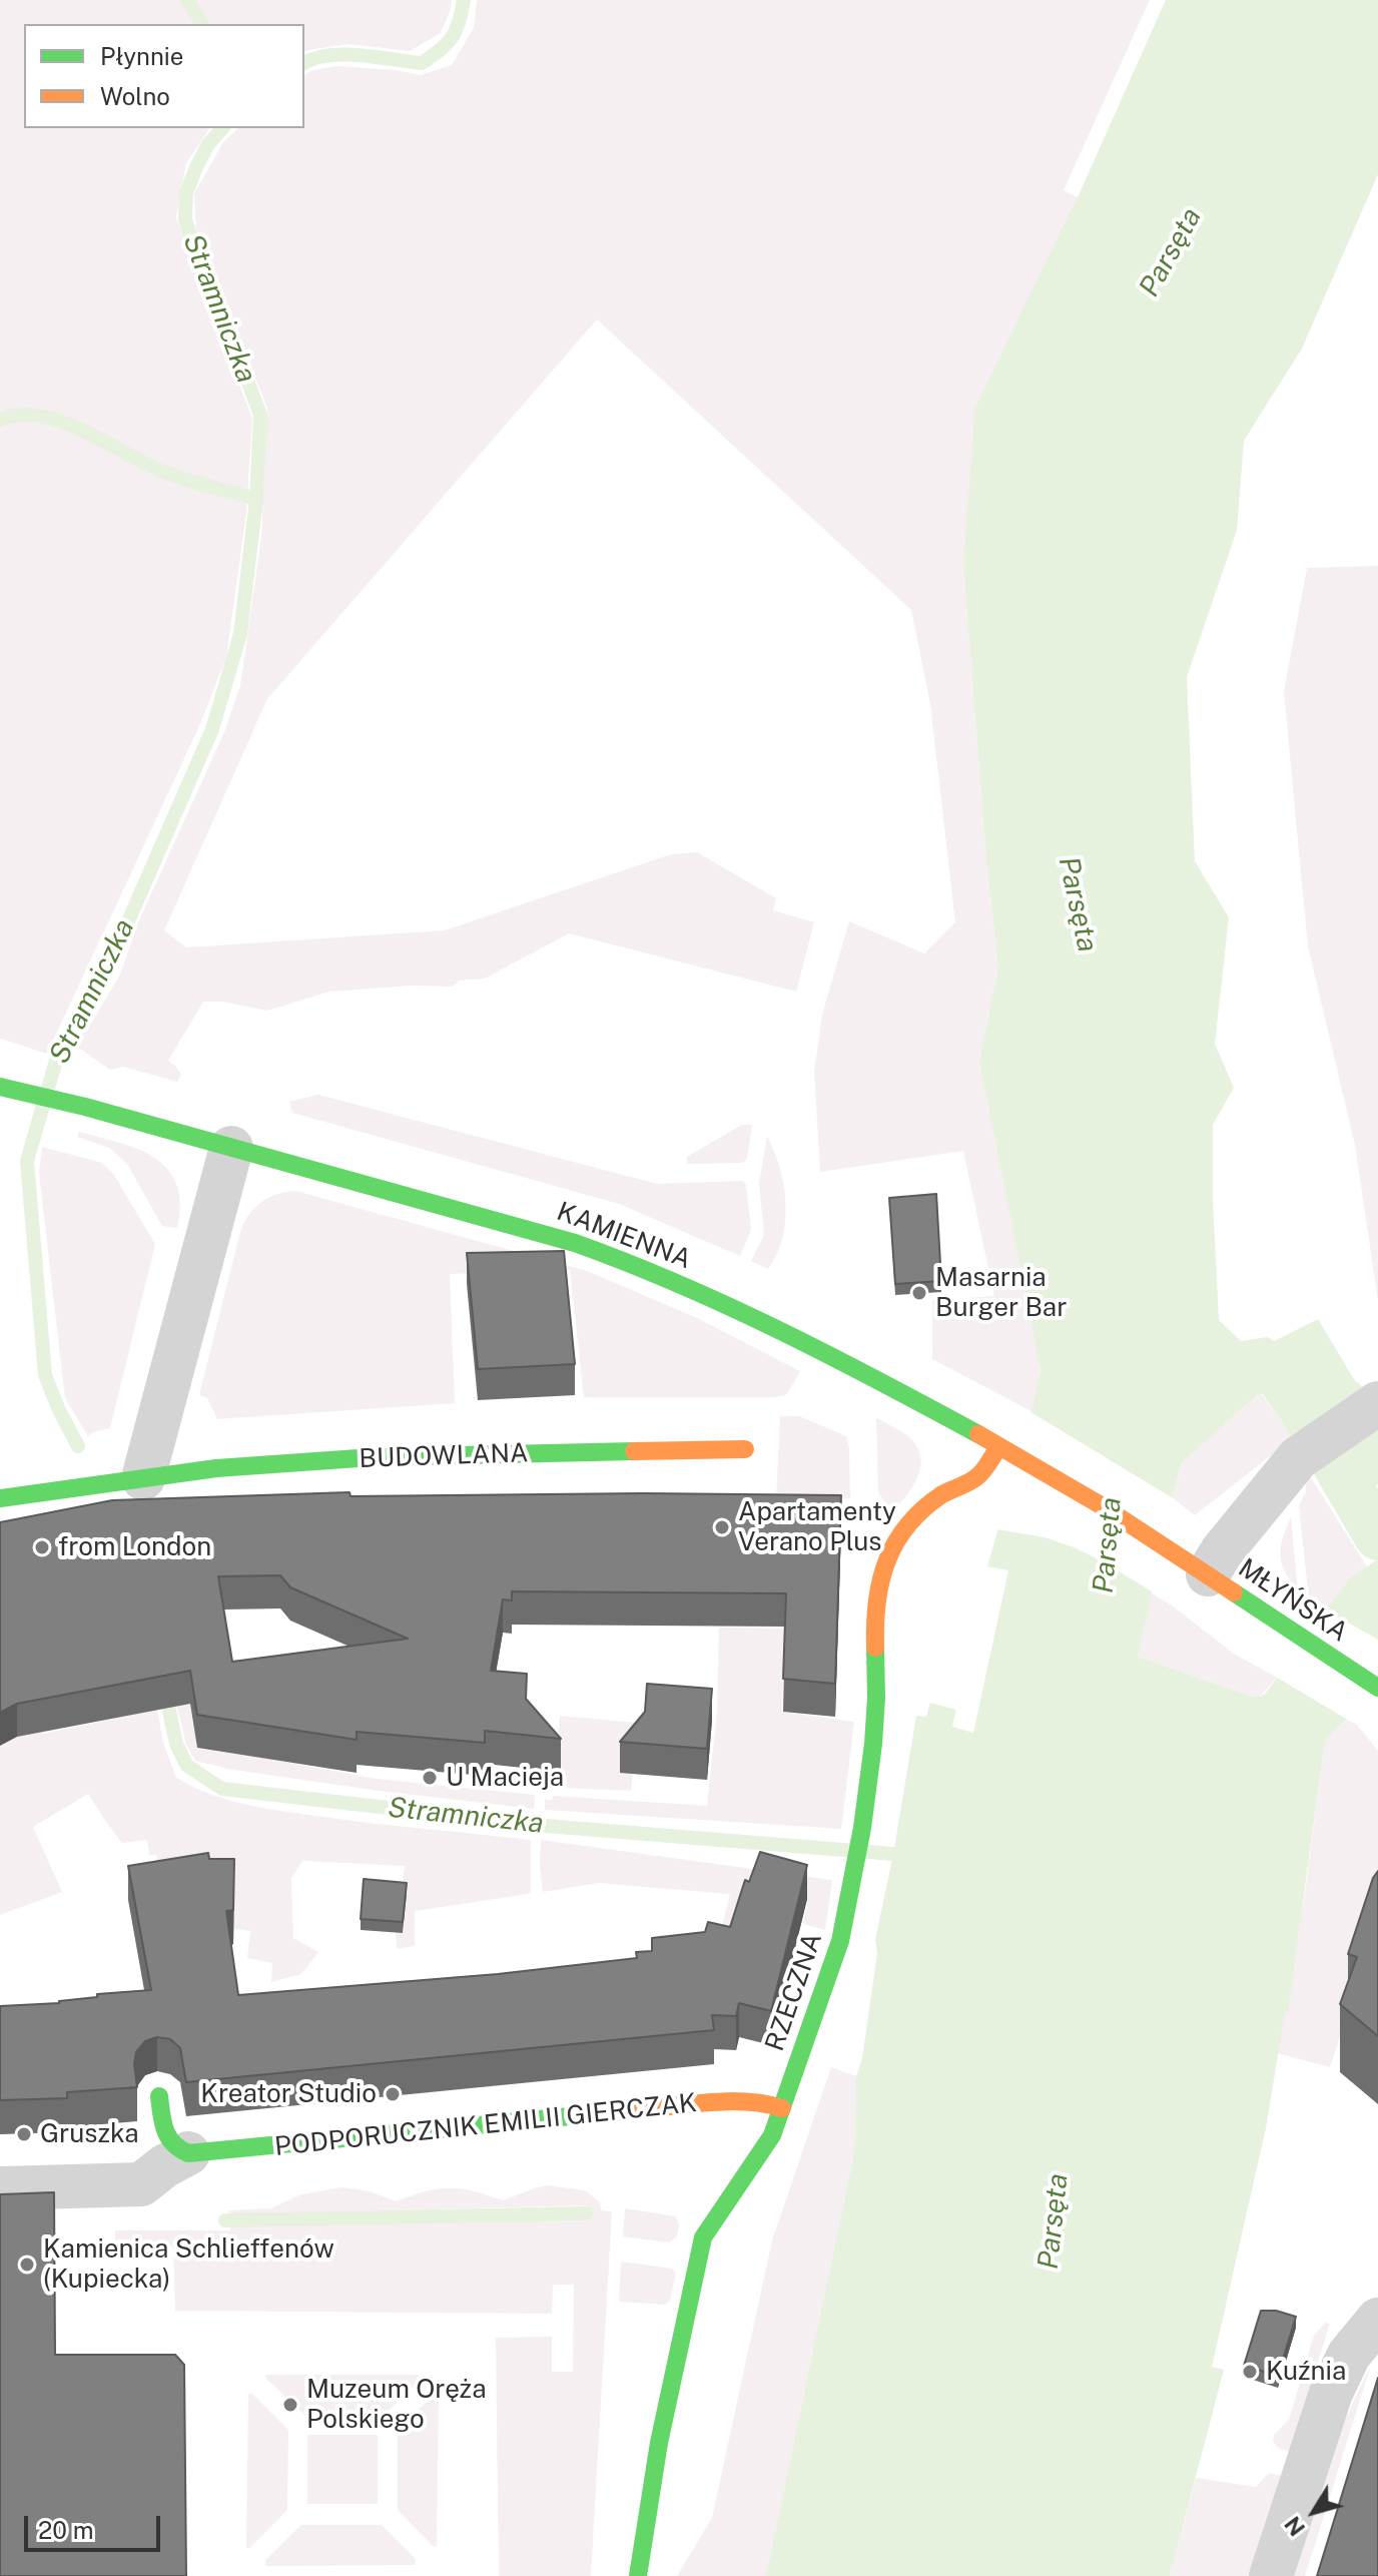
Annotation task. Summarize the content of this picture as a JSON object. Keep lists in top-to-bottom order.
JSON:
{
  "streets": {
    "street": [
      "KAMIENNA",
      "BUDOWLANA",
      "MŁYŃSKA",
      "RZECZNA",
      "PODPORUCZNIK EMILII GIERCZAK"
    ]
  },
  "crossings": [
    ["KAMIENNA", "MŁYŃSKA"],
    ["KAMIENNA", "RZECZNA"],
    ["RZECZNA", "PODPORUCZNIK EMILII GIERCZAK"]
  ],
  "water": ["Parsęta", "Stramniczka"],
  "places": [
    "Masarnia Burger Bar",
    "Apartamenty Verano Plus",
    "from London",
    "U Macieja",
    "Kreator Studio",
    "Gruszka",
    "Kamienica Schlieffenów (Kupiecka)",
    "Kuźnia",
    "Muzeum Oręża Polskiego"
  ],
  "legend": ["Płynnie", "Wolno"],
  "scale_bar": "20 m",
  "north": "bottom left"
}
